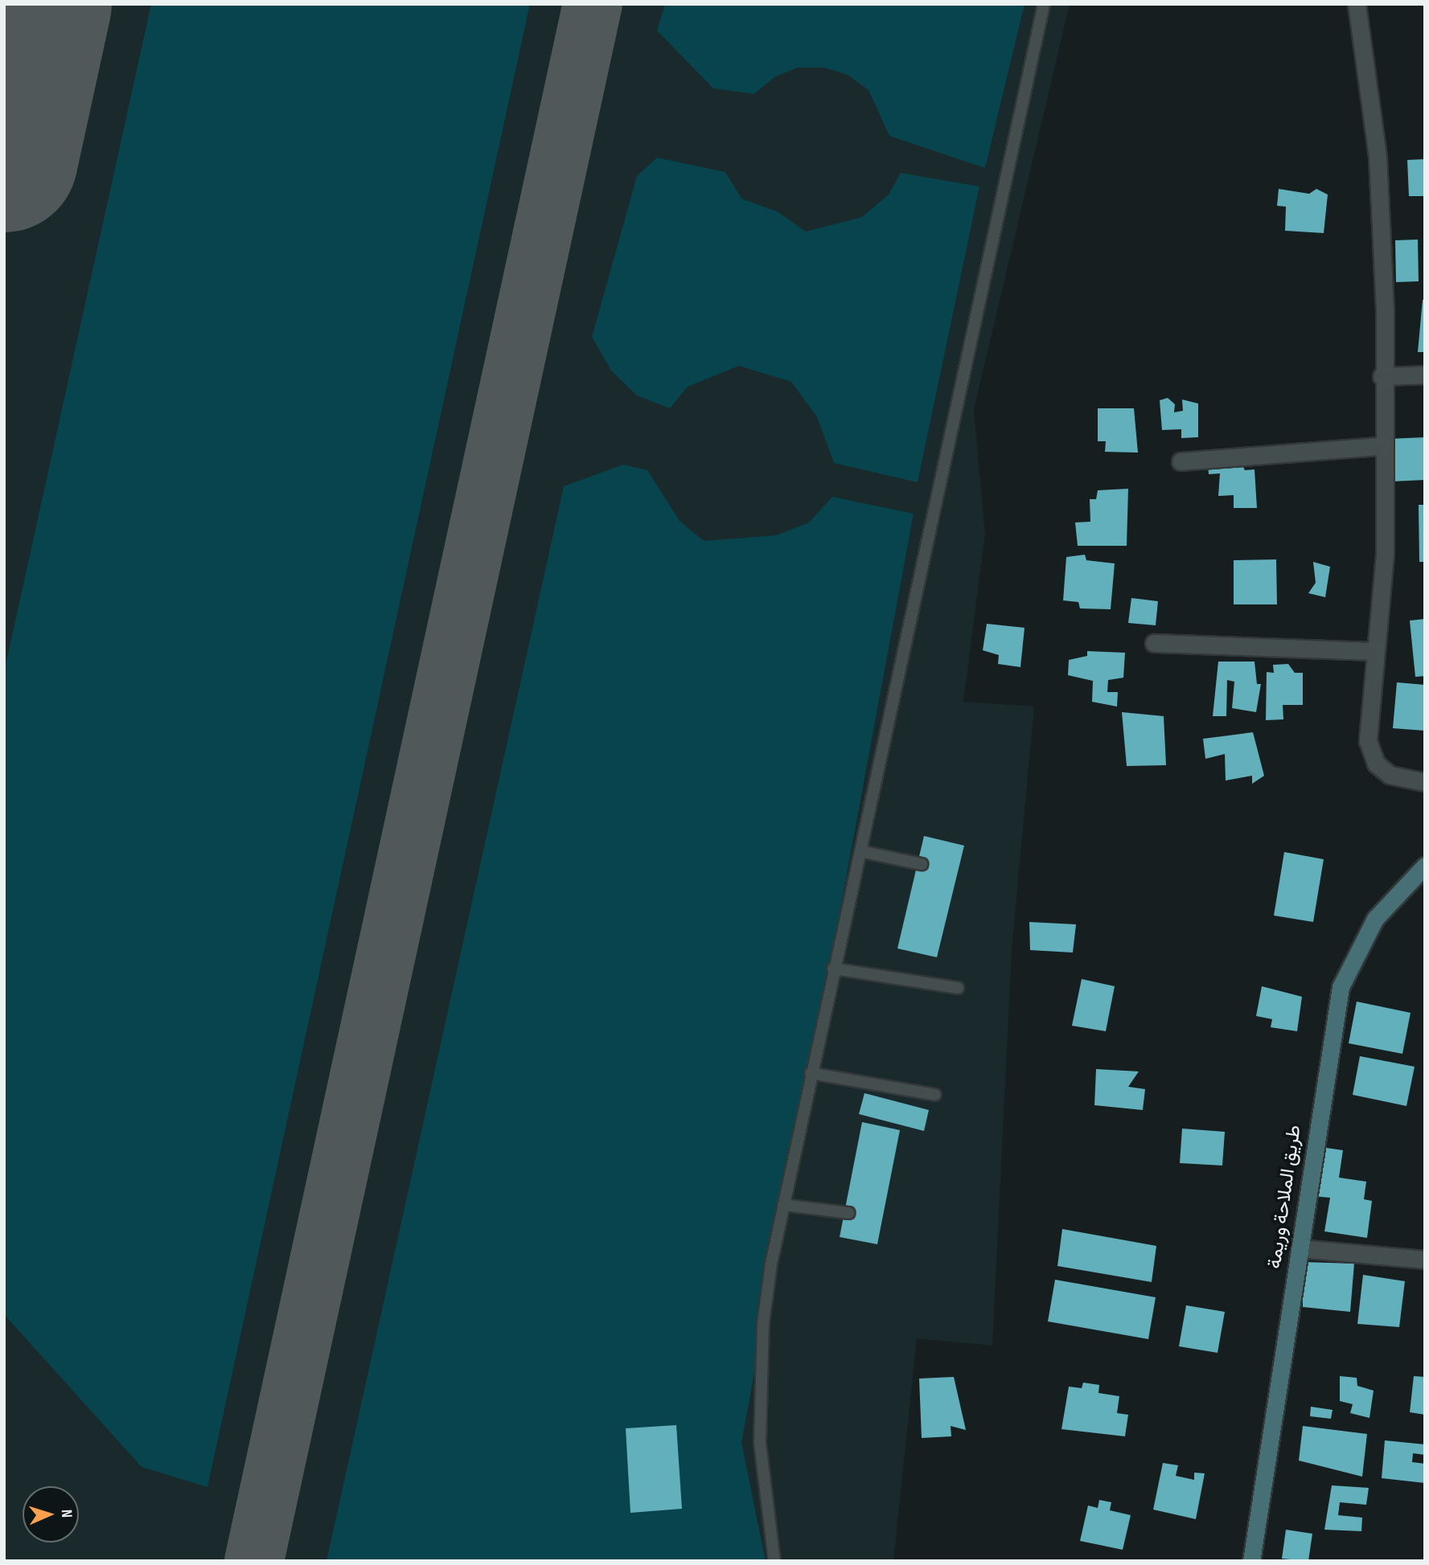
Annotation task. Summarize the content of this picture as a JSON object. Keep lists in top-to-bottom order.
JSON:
{
  "streets": {
    "street": ["طريق الملاحة وريمة"]
  },
  "north": "right"
}
